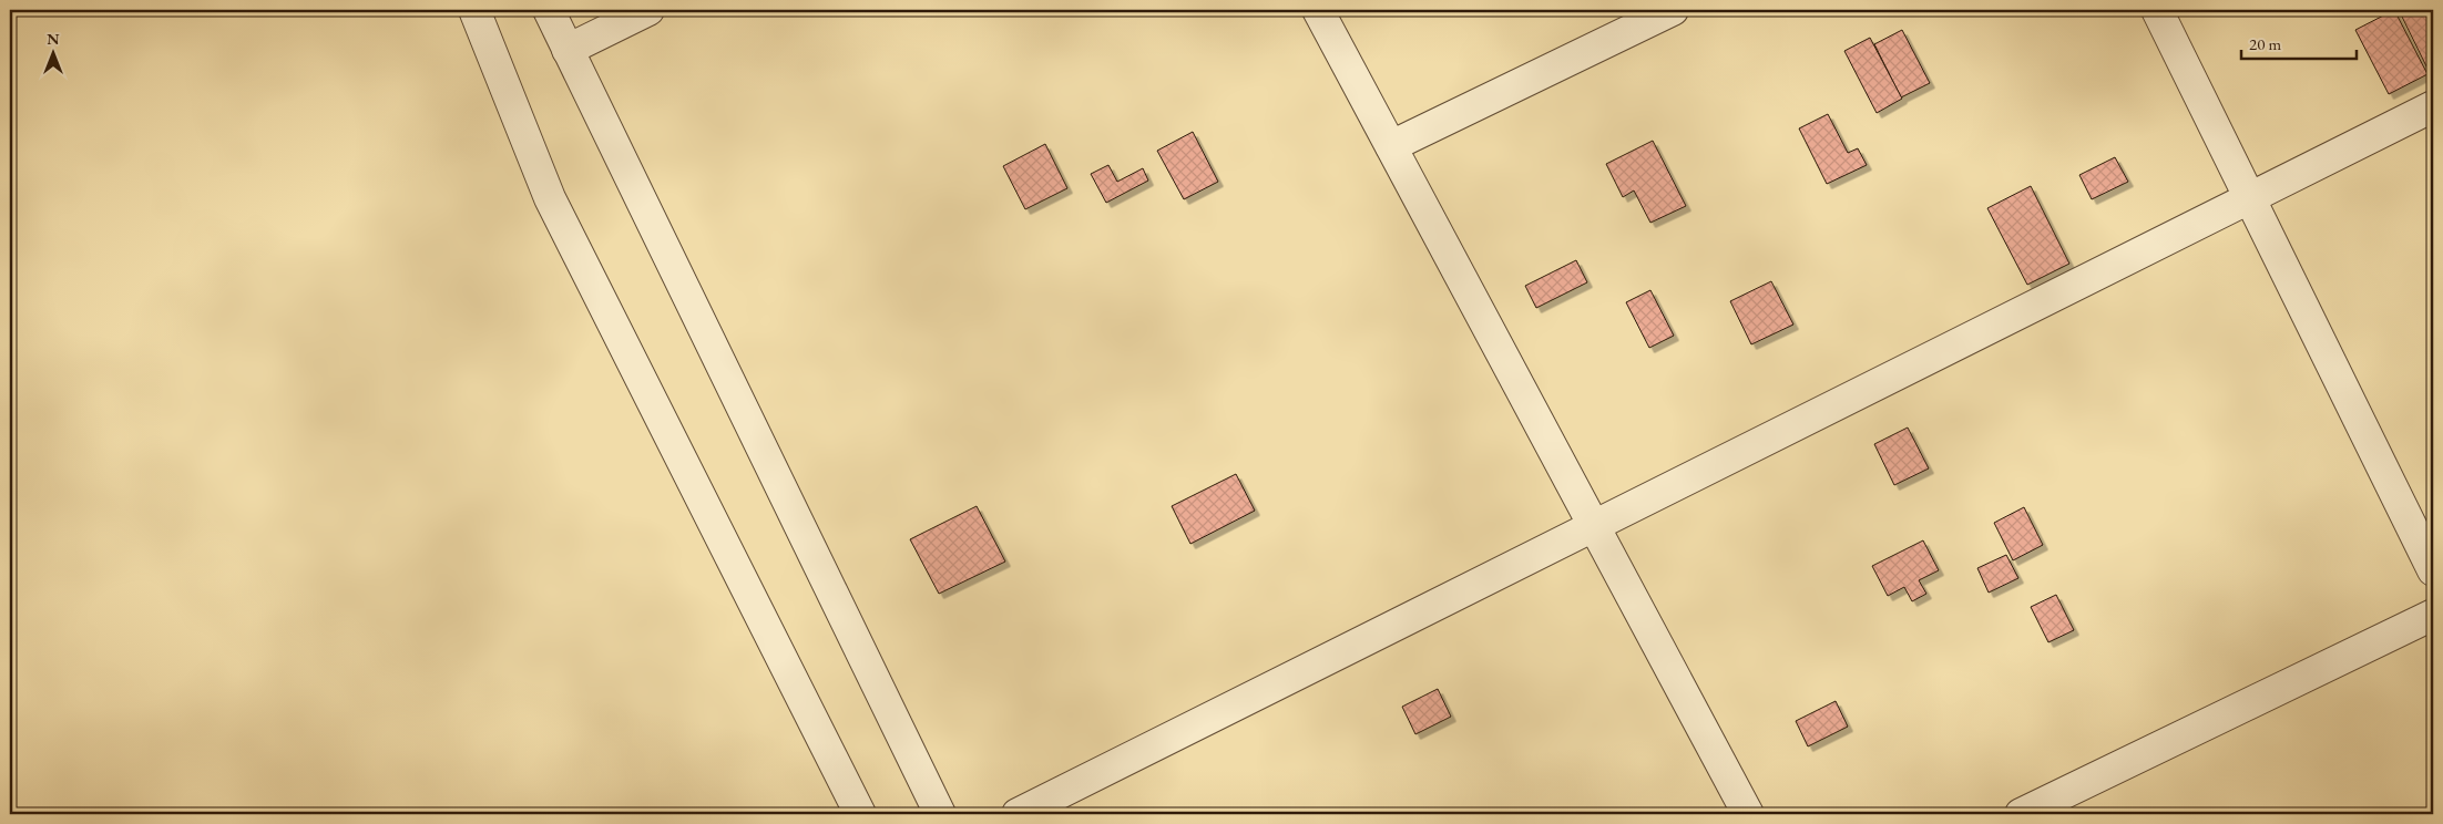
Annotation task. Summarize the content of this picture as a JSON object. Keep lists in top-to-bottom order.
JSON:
{
  "scale_bar": "20 m",
  "north": "top"
}
